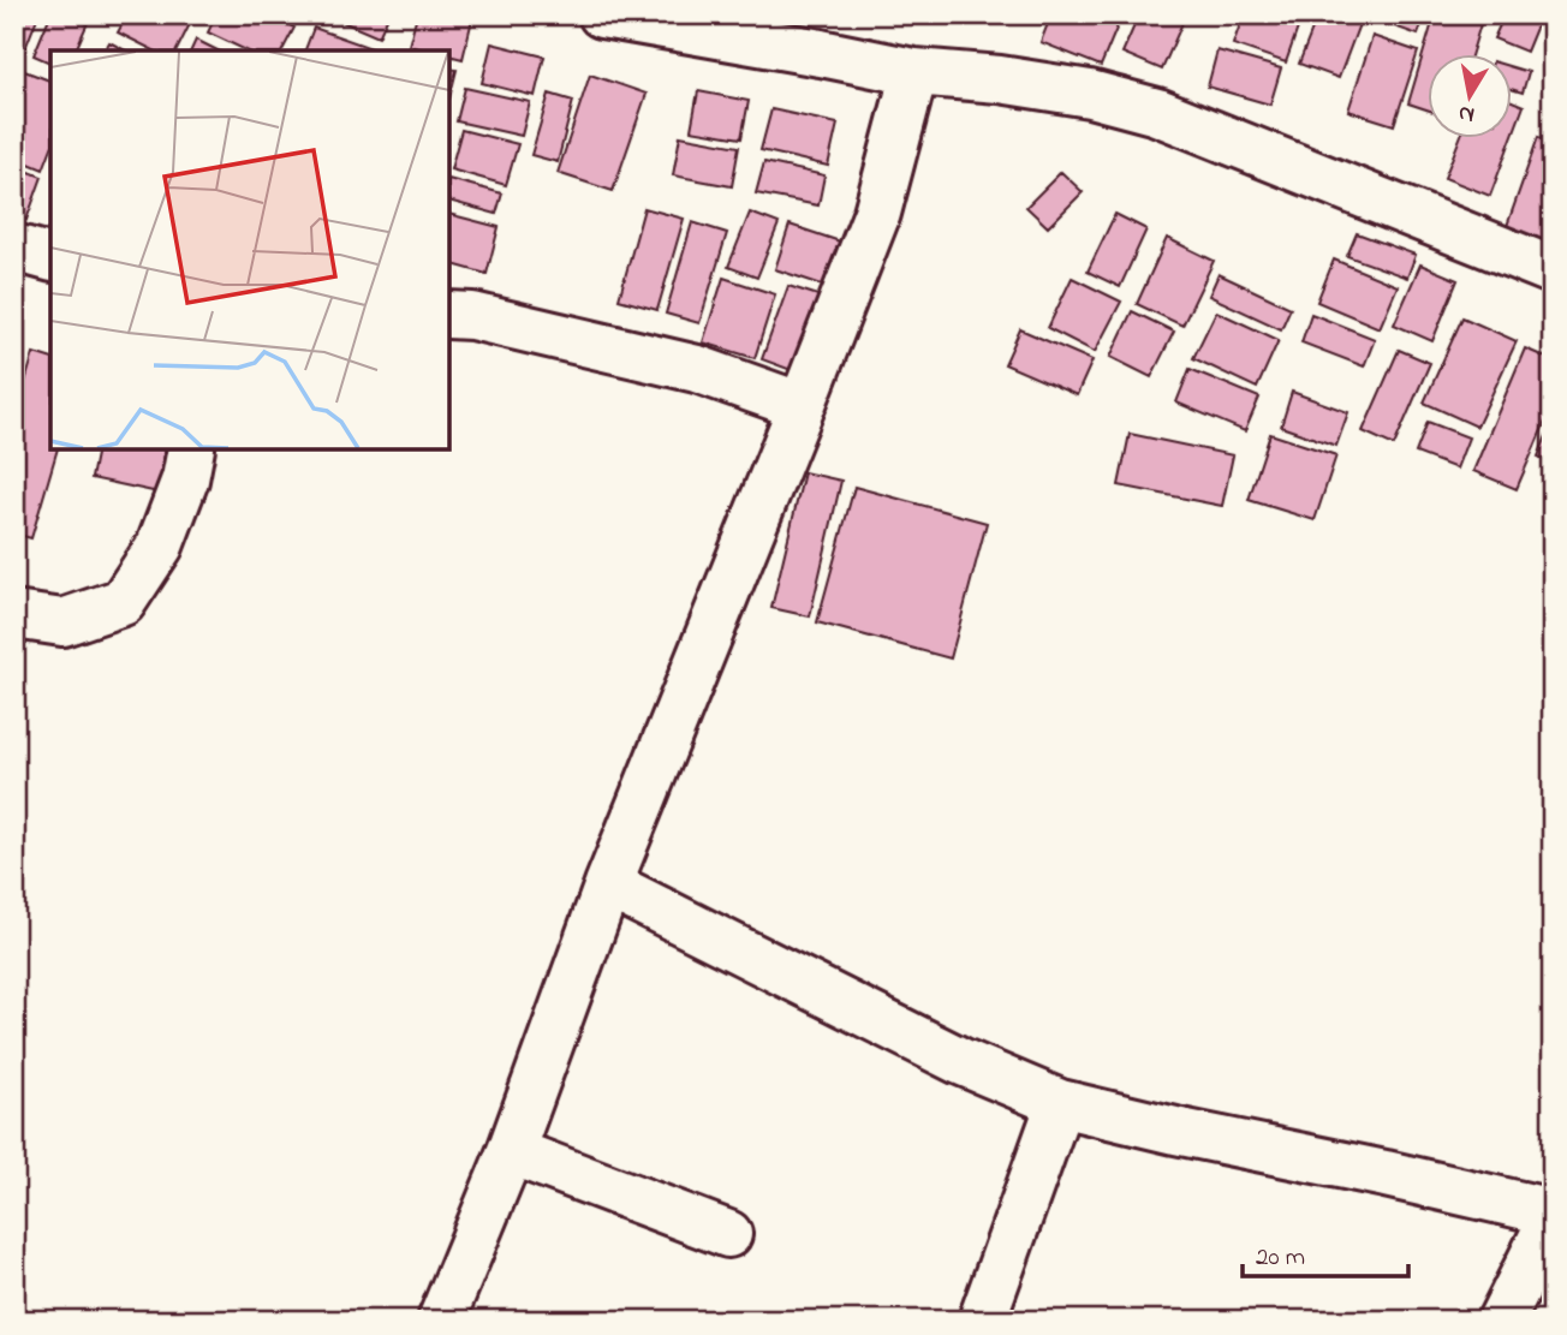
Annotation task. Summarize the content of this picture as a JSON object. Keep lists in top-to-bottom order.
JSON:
{
  "scale_bar": "20 m",
  "north": "bottom"
}
